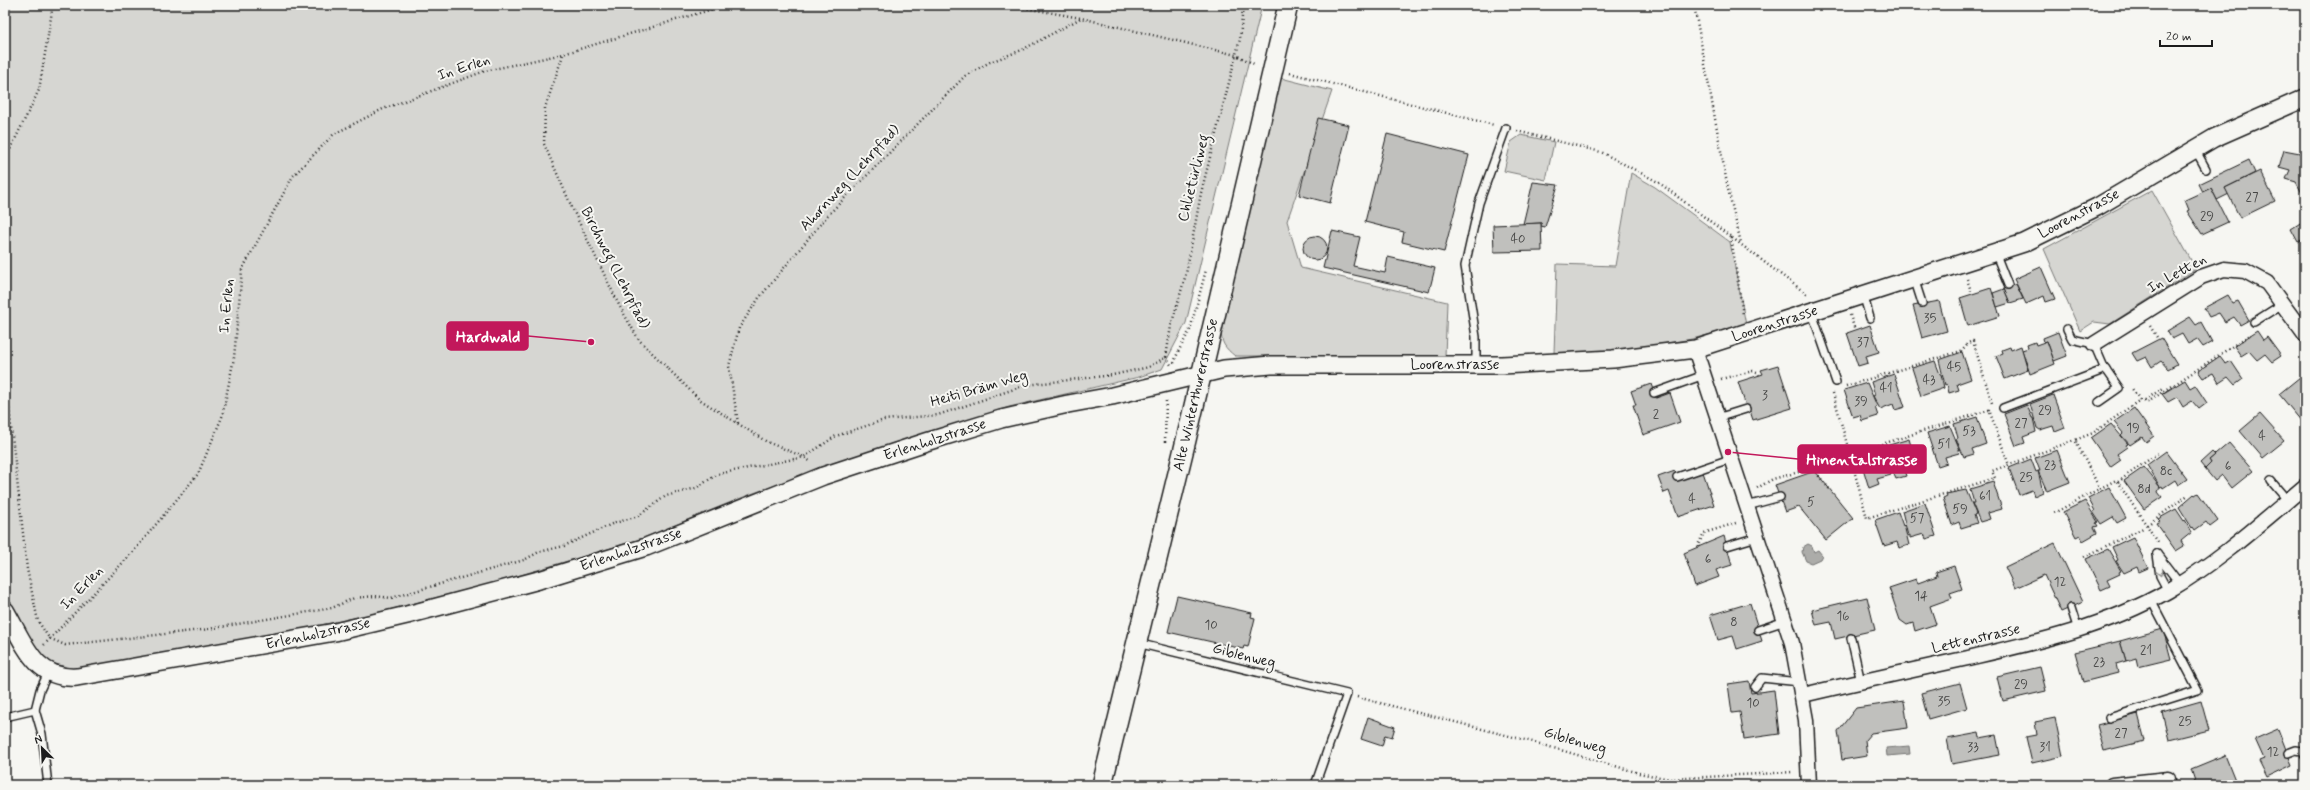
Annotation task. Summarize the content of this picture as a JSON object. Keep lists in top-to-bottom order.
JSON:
{
  "streets": {
    "main road": ["Alte Winterthurerstrasse"],
    "street": [
      "Loorenstrasse",
      "In Letten",
      "Erlenholzstrasse",
      "Lettenstrasse"
    ],
    "lane": ["Giblenweg"],
    "path": [
      "In Erlen",
      "Ahornweg (Lehrpfad)",
      "Chlietürliweg",
      "Birchweg (Lehrpfad)",
      "Heiti Bräm Weg"
    ]
  },
  "crossings": [
    ["In Erlen", "Birchweg (Lehrpfad)"],
    ["Ahornweg (Lehrpfad)", "Birchweg (Lehrpfad)"],
    ["Chlietürliweg", "Heiti Bräm Weg"],
    ["Loorenstrasse", "Alte Winterthurerstrasse"],
    ["Loorenstrasse", "Erlenholzstrasse"],
    ["Birchweg (Lehrpfad)", "Heiti Bräm Weg"],
    ["Birchweg (Lehrpfad)", "Erlenholzstrasse"],
    ["Alte Winterthurerstrasse", "Erlenholzstrasse"],
    ["Alte Winterthurerstrasse", "Giblenweg"]
  ],
  "places": ["Hardwald", "Hinentalstrasse"],
  "house_numbers": [
    "27",
    "29",
    "40",
    "35",
    "37",
    "45",
    "43",
    "41",
    "3",
    "39",
    "29",
    "2",
    "27",
    "19",
    "53",
    "4",
    "51",
    "23",
    "6",
    "8c",
    "25",
    "8d",
    "61",
    "4",
    "5",
    "59",
    "57",
    "6",
    "12",
    "14",
    "16",
    "8",
    "10",
    "21",
    "23",
    "29",
    "35",
    "10",
    "25",
    "27",
    "33",
    "31",
    "12"
  ],
  "scale_bar": "20 m",
  "north": "top left"
}
